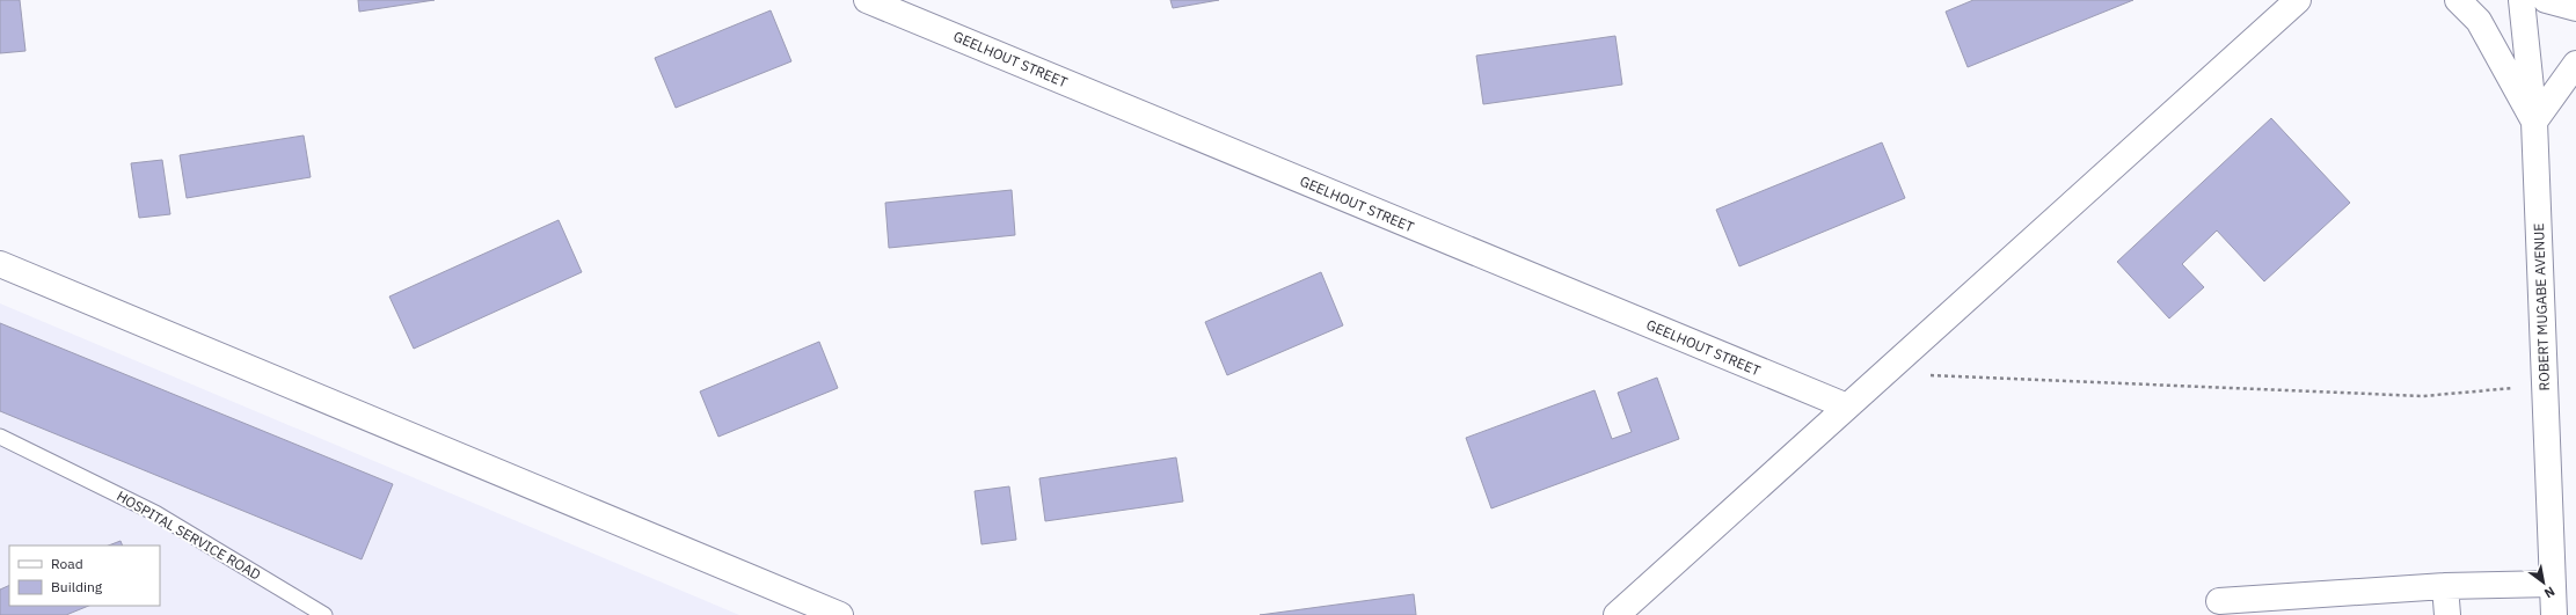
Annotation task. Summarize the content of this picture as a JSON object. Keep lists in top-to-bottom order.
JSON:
{
  "streets": {
    "street": ["GEELHOUT STREET", "ROBERT MUGABE AVENUE"],
    "lane": ["HOSPITAL SERVICE ROAD"]
  },
  "legend": ["Road", "Building"],
  "north": "bottom right"
}
